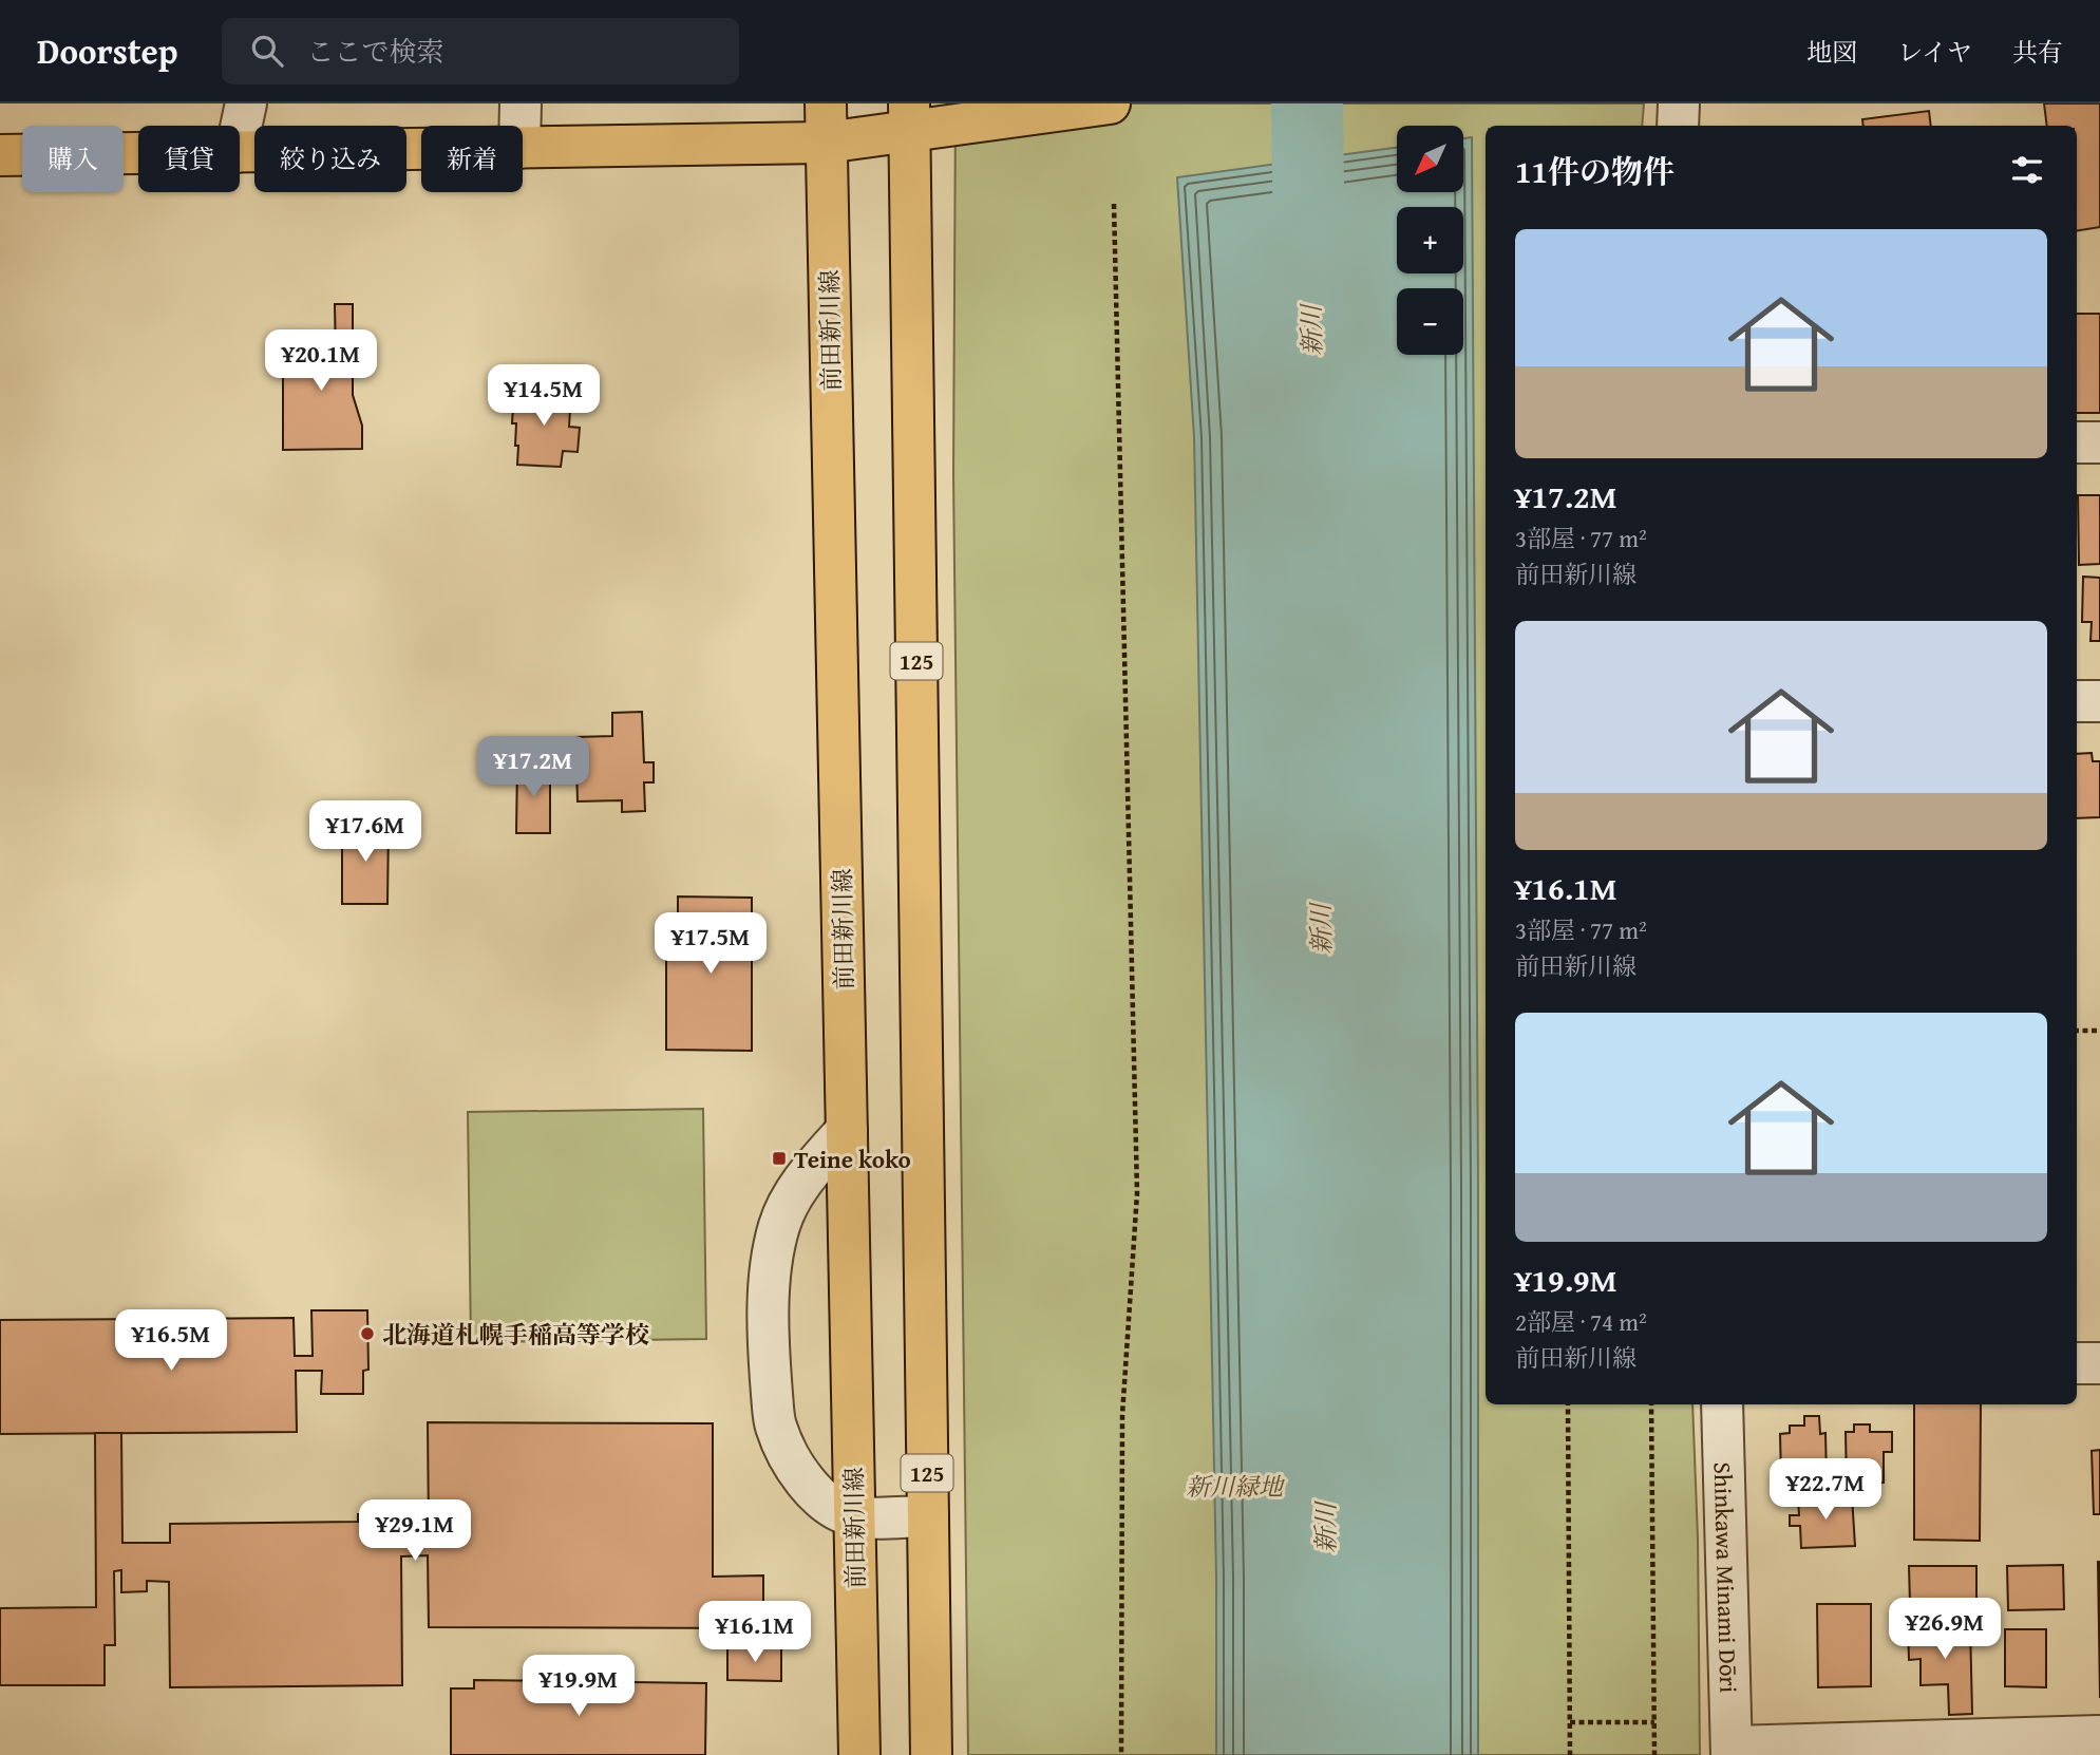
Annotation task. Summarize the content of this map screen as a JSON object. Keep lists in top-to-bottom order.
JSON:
{
  "streets": {
    "main road": ["前田新川線", "125"],
    "street": ["Shinkawa Minami Dōri"]
  },
  "water": ["新川"],
  "parks": ["新川緑地"],
  "places": {
    "transit": ["Teine koko"],
    "other": ["北海道札幌手稲高等学校"]
  },
  "north": "bottom left",
  "page": {
    "header": "Doorstep",
    "search": "ここで検索",
    "nav": ["地図", "レイヤ", "共有"],
    "map_buttons": ["+", "−"],
    "chip": [
      "購入",
      "賃貸",
      "絞り込み",
      "新着"
    ],
    "heading": "11件の物件",
    "list": [
      {
        "name": "¥17.2M",
        "note": "3部屋 · 77 m² · 前田新川線"
      },
      {
        "name": "¥16.1M",
        "note": "3部屋 · 77 m² · 前田新川線"
      },
      {
        "name": "¥19.9M",
        "note": "2部屋 · 74 m² · 前田新川線"
      }
    ],
    "price": [
      "¥20.1M",
      "¥14.5M",
      "¥17.2M",
      "¥17.6M",
      "¥17.5M",
      "¥16.5M",
      "¥22.7M",
      "¥29.1M",
      "¥26.9M",
      "¥16.1M",
      "¥19.9M"
    ]
  }
}
